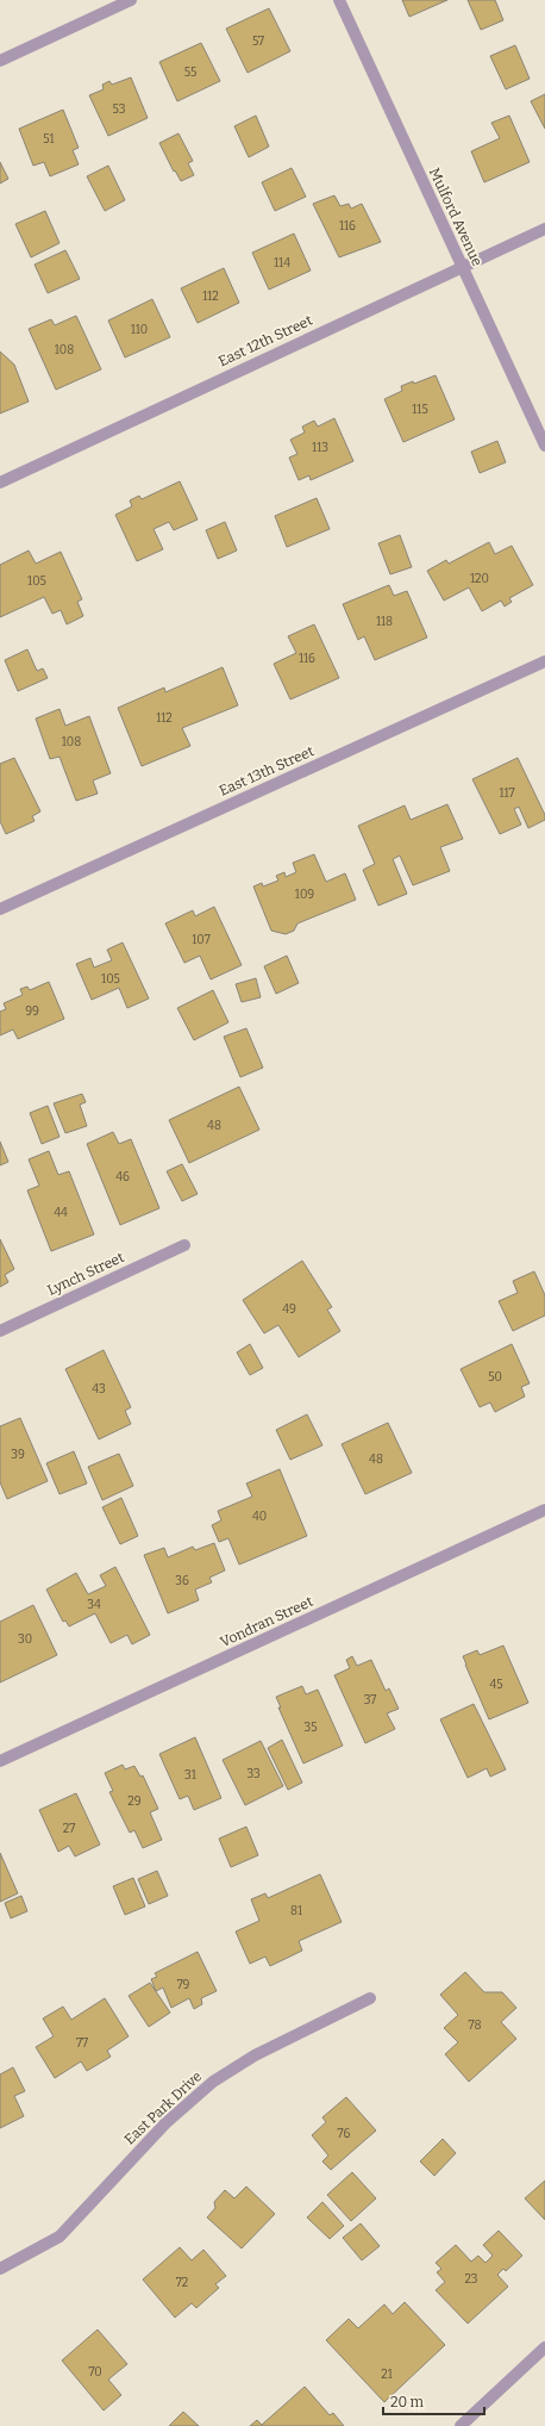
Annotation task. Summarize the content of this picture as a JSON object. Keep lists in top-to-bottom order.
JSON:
{
  "streets": {
    "street": [
      "Mulford Avenue",
      "East 12th Street",
      "East 13th Street",
      "Lynch Street",
      "Vondran Street",
      "East Park Drive"
    ]
  },
  "crossings": [
    ["Mulford Avenue", "East 12th Street"]
  ],
  "house_numbers": [
    "57",
    "55",
    "53",
    "51",
    "116",
    "114",
    "112",
    "110",
    "108",
    "115",
    "113",
    "120",
    "105",
    "118",
    "116",
    "112",
    "108",
    "117",
    "109",
    "107",
    "105",
    "99",
    "48",
    "46",
    "44",
    "49",
    "50",
    "43",
    "39",
    "48",
    "40",
    "36",
    "34",
    "30",
    "45",
    "37",
    "35",
    "33",
    "31",
    "29",
    "27",
    "81",
    "79",
    "78",
    "77",
    "76",
    "23",
    "72",
    "70",
    "21"
  ],
  "scale_bar": "20 m"
}
